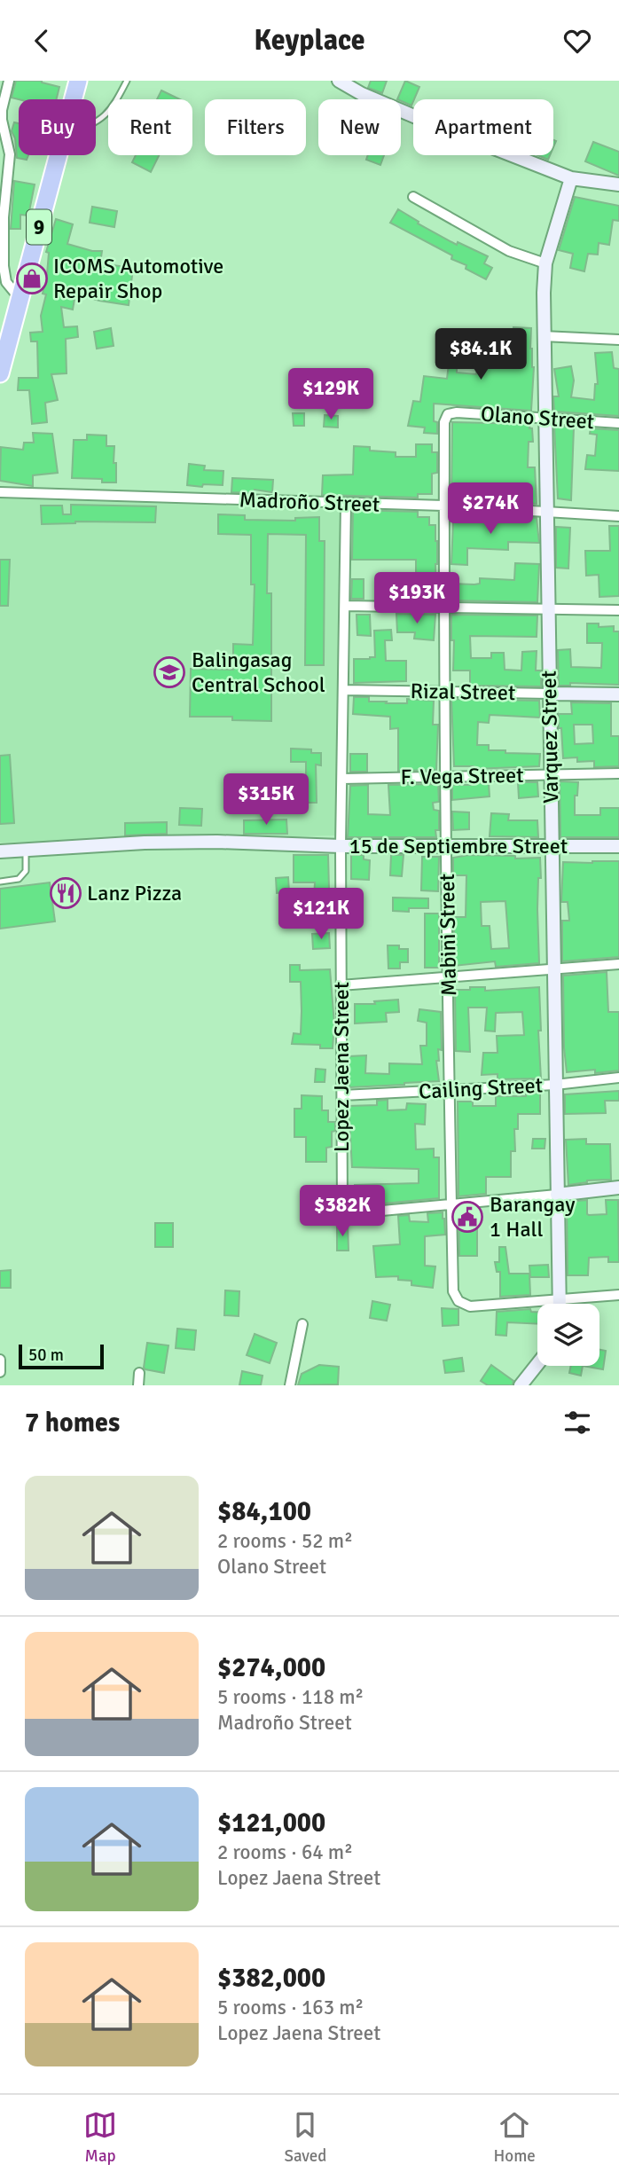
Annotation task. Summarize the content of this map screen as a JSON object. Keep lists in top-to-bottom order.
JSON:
{
  "streets": {
    "highway": ["9"],
    "main road": ["Rizal Street", "Varquez Street", "15 de Septiembre Street"],
    "street": [
      "Olano Street",
      "Madroño Street",
      "F. Vega Street",
      "Mabini Street",
      "Lopez Jaena Street",
      "Cailing Street"
    ]
  },
  "crossings": [
    ["Olano Street", "Varquez Street"],
    ["Olano Street", "Mabini Street"],
    ["Madroño Street", "Varquez Street"],
    ["Madroño Street", "Mabini Street"],
    ["Madroño Street", "Lopez Jaena Street"],
    ["Rizal Street", "Varquez Street"],
    ["Rizal Street", "Mabini Street"],
    ["Rizal Street", "Lopez Jaena Street"],
    ["Varquez Street", "F. Vega Street"],
    ["Varquez Street", "15 de Septiembre Street"],
    ["Varquez Street", "Mabini Street"],
    ["Varquez Street", "Cailing Street"],
    ["F. Vega Street", "Mabini Street"],
    ["F. Vega Street", "Lopez Jaena Street"],
    ["15 de Septiembre Street", "Mabini Street"],
    ["15 de Septiembre Street", "Lopez Jaena Street"],
    ["Mabini Street", "Lopez Jaena Street"],
    ["Mabini Street", "Cailing Street"],
    ["Lopez Jaena Street", "Cailing Street"]
  ],
  "places": {
    "shop": ["ICOMS Automotive Repair Shop"],
    "school or university": ["Balingasag Central School"],
    "restaurant": ["Lanz Pizza"],
    "public building": ["Barangay 1 Hall"]
  },
  "scale_bar": "50 m",
  "page": {
    "header": "Keyplace",
    "chip": [
      "Buy",
      "Rent",
      "Filters",
      "New",
      "Apartment"
    ],
    "price": [
      "$84.1K",
      "$129K",
      "$274K",
      "$193K",
      "$315K",
      "$121K",
      "$382K"
    ],
    "scale": "50 m",
    "heading": "7 homes",
    "list": [
      {
        "name": "$84,100",
        "note": "2 rooms · 52 m² · Olano Street"
      },
      {
        "name": "$274,000",
        "note": "5 rooms · 118 m² · Madroño Street"
      },
      {
        "name": "$121,000",
        "note": "2 rooms · 64 m² · Lopez Jaena Street"
      },
      {
        "name": "$382,000",
        "note": "5 rooms · 163 m² · Lopez Jaena Street"
      }
    ],
    "tabs": ["Map", "Saved", "Home"]
  }
}
